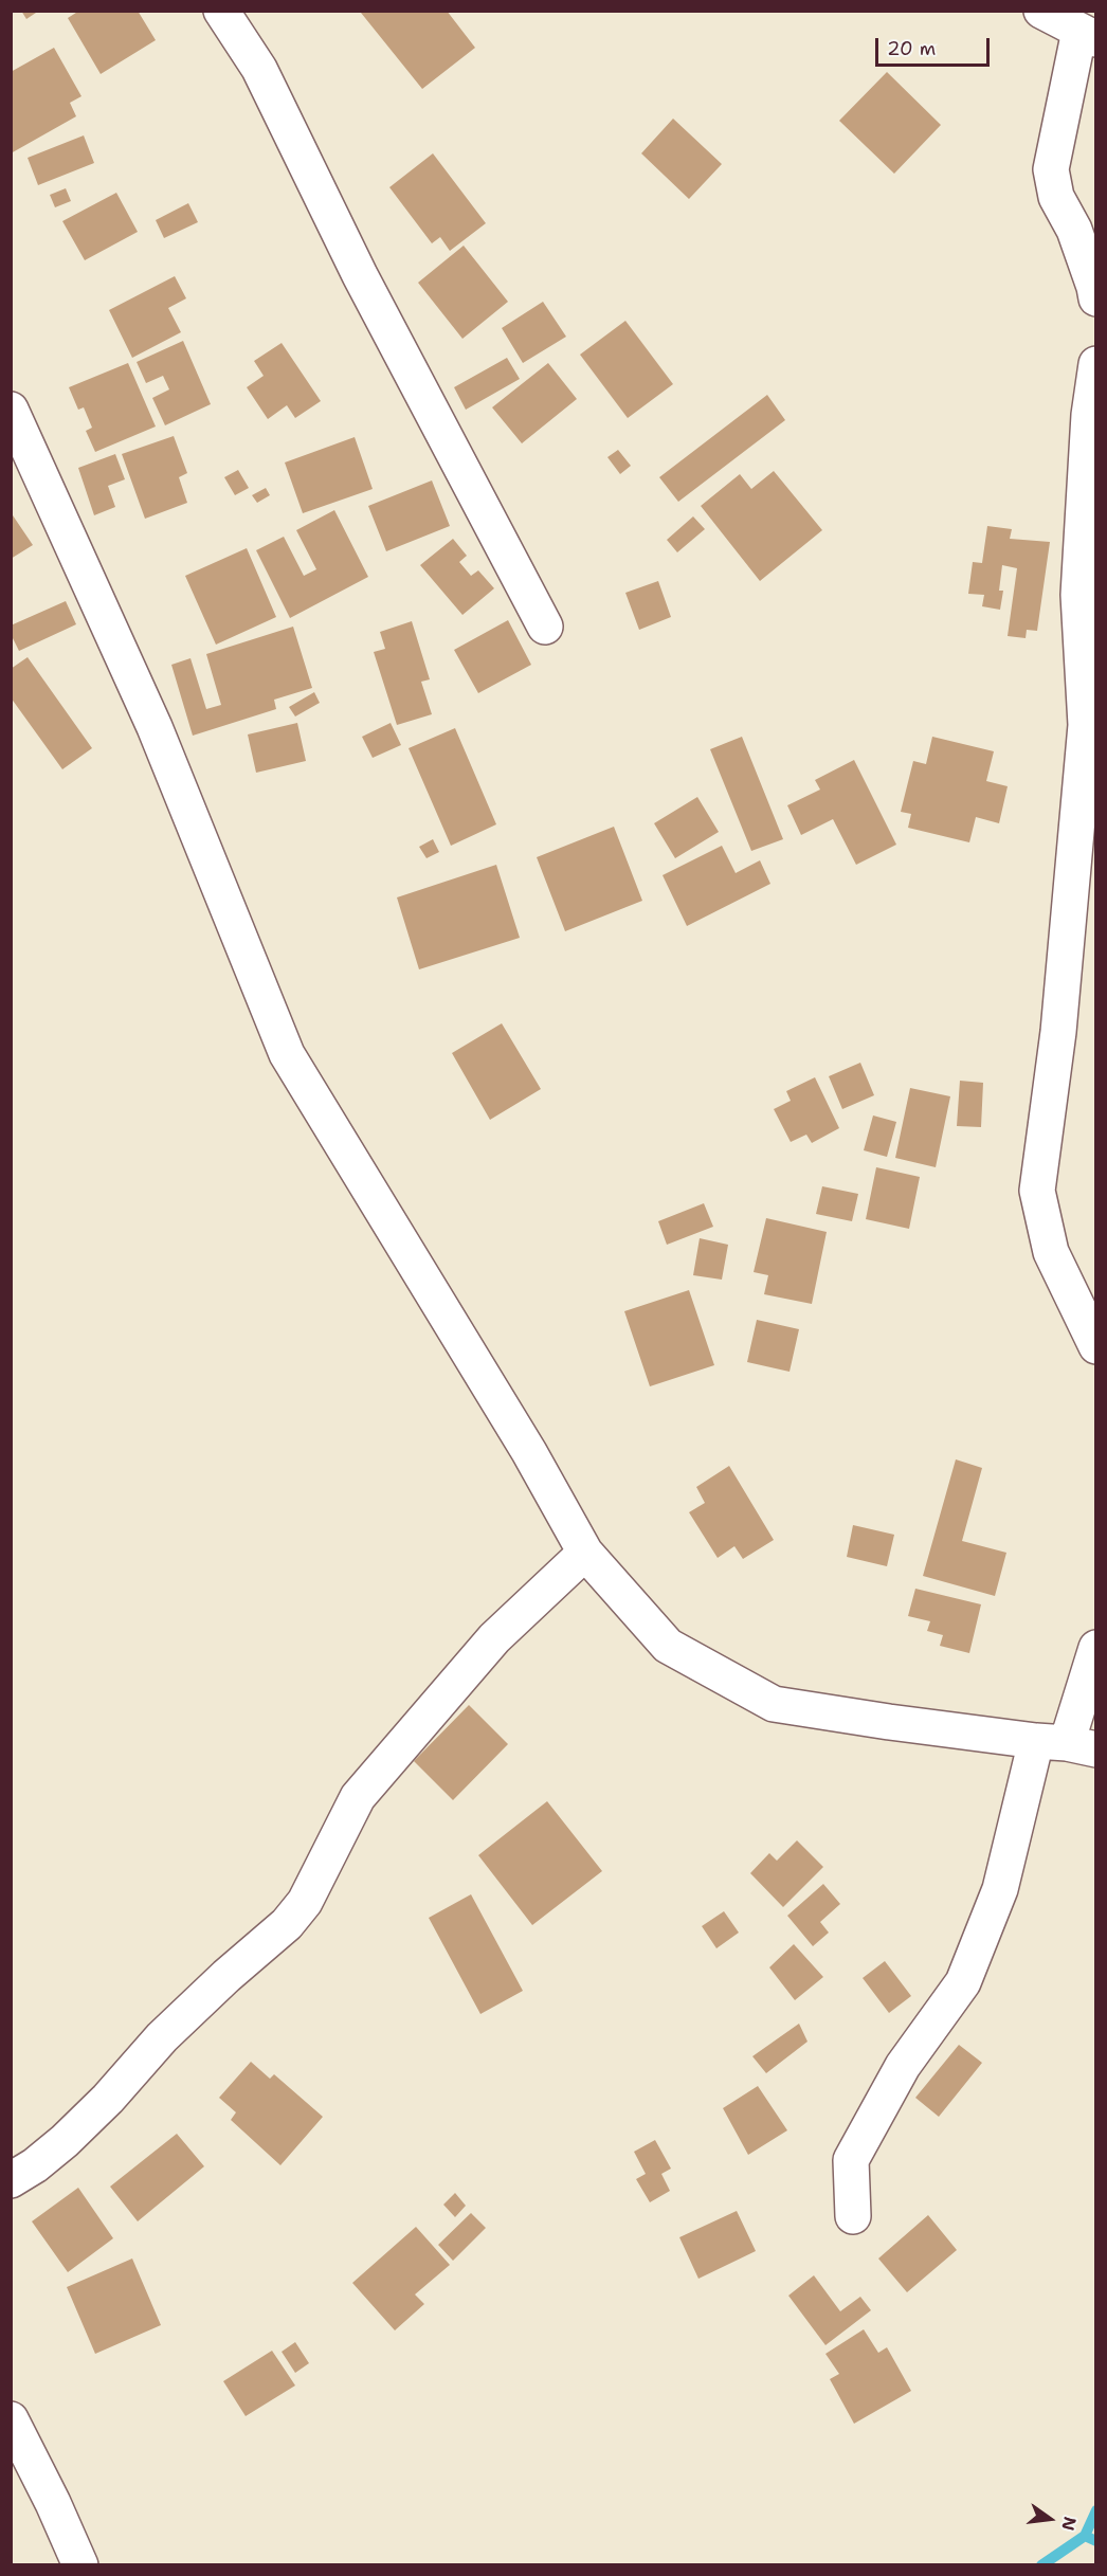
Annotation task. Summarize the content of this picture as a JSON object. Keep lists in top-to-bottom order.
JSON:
{
  "scale_bar": "20 m",
  "north": "right"
}
